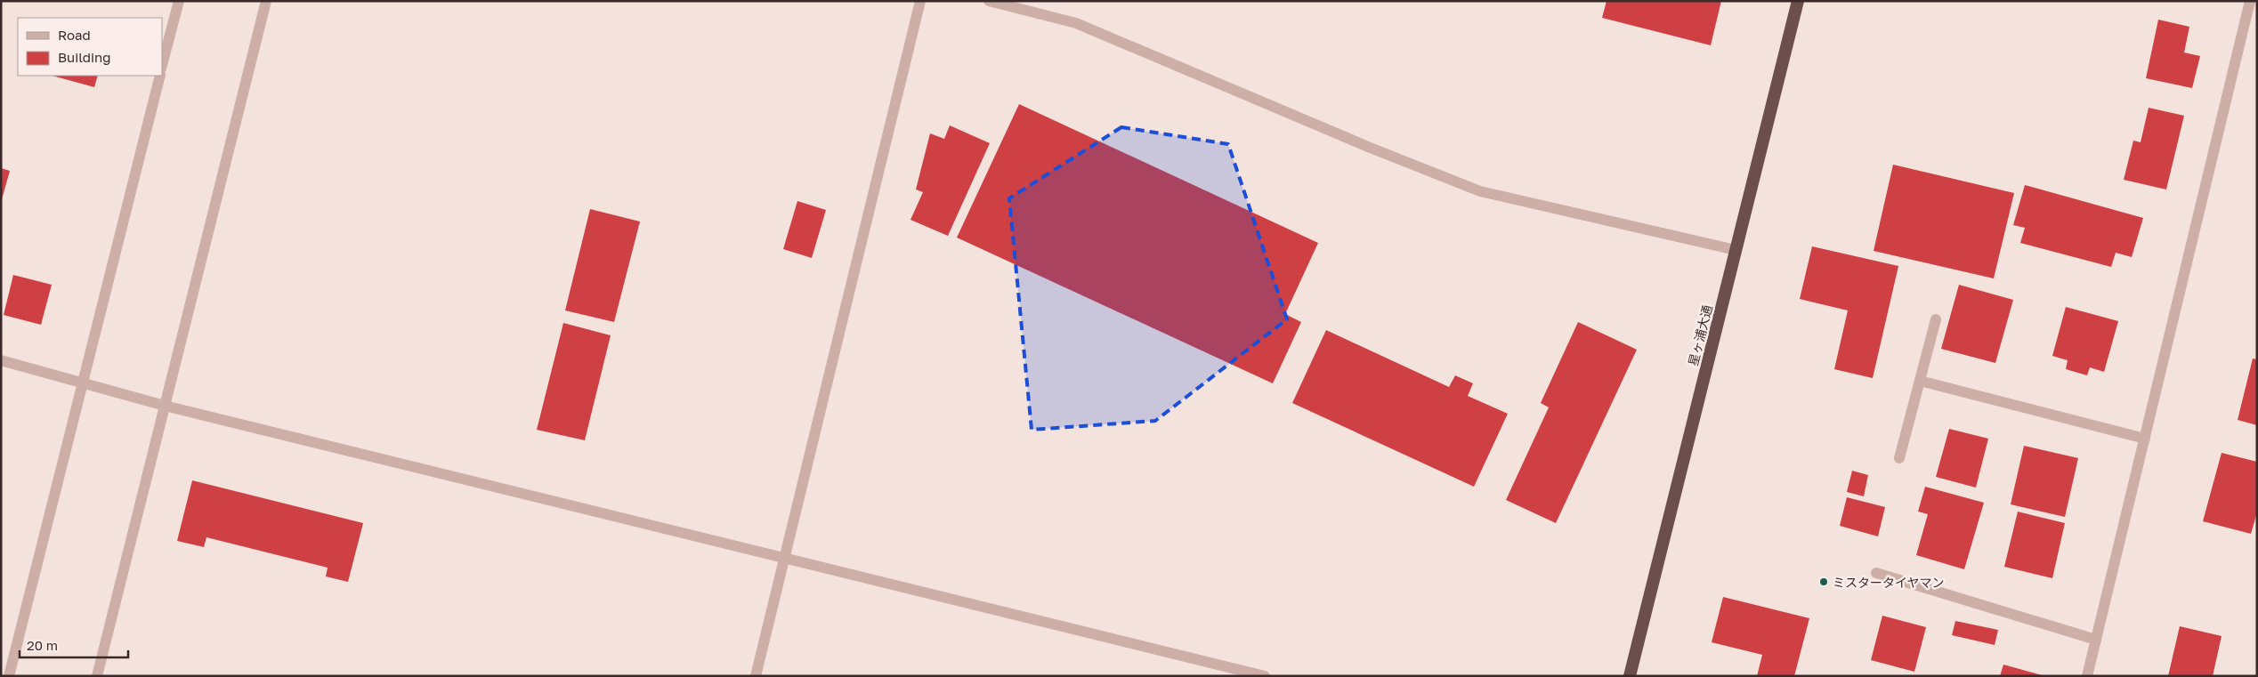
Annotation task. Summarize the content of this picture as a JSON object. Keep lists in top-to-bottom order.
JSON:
{
  "streets": {
    "highway": ["星ヶ浦大通"]
  },
  "places": ["ミスタータイヤマン"],
  "legend": ["Road", "Building"],
  "scale_bar": "20 m"
}
